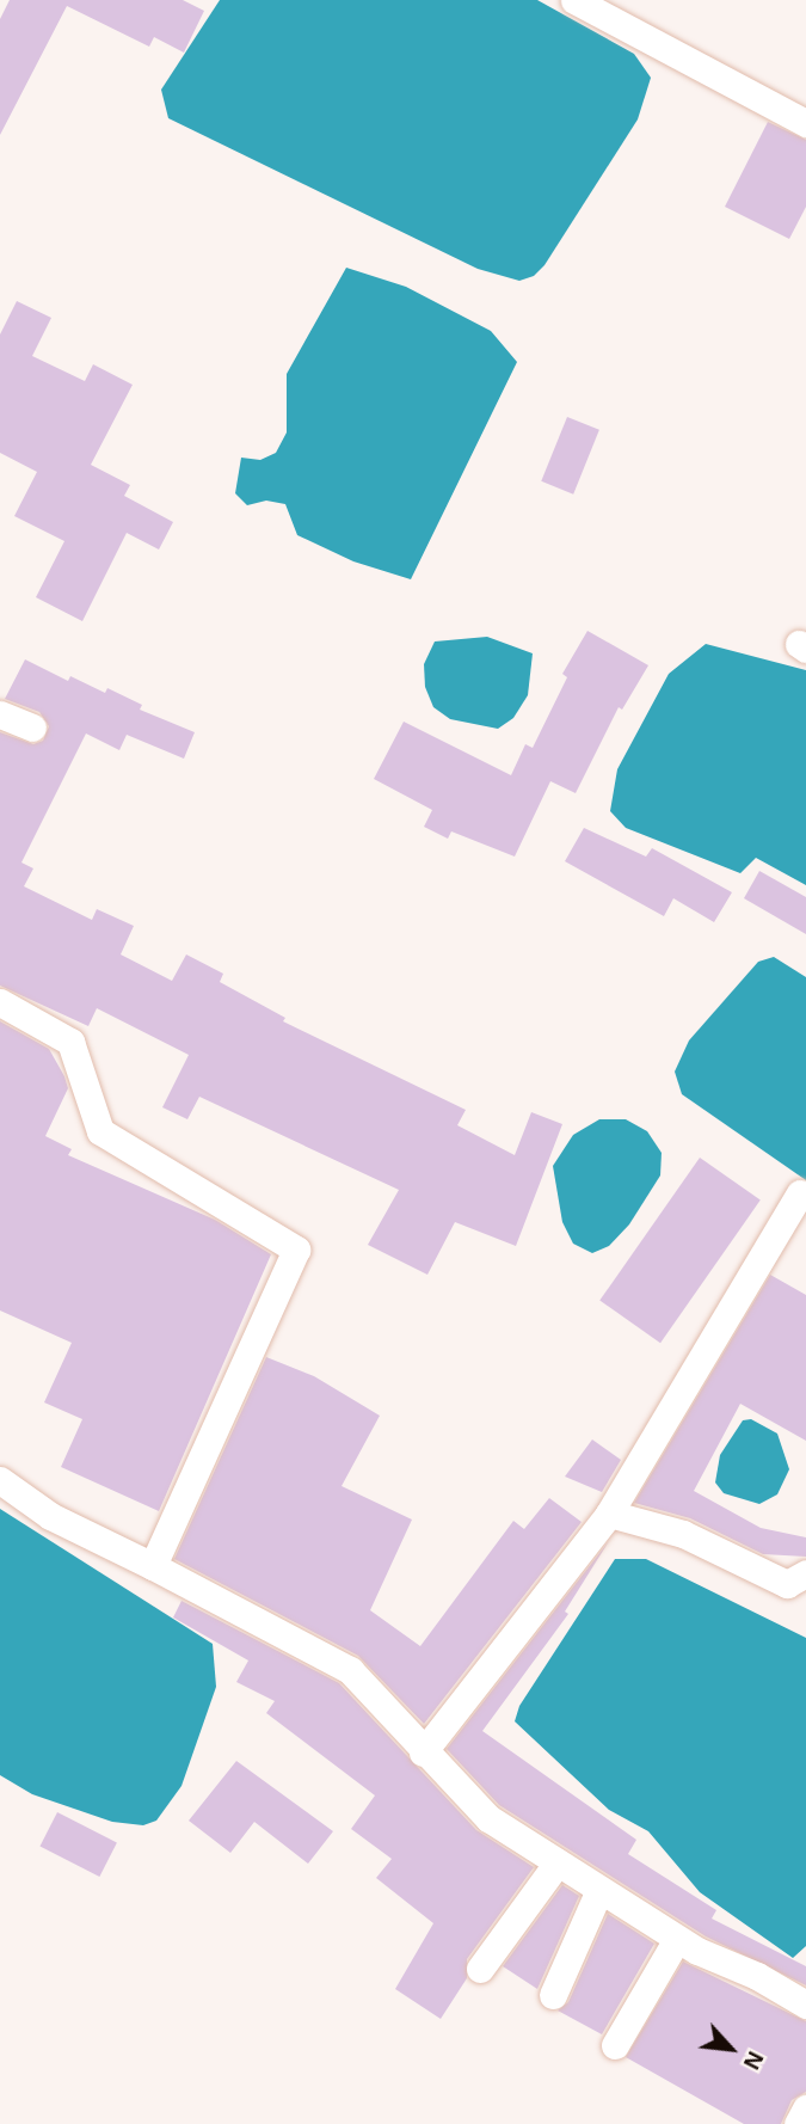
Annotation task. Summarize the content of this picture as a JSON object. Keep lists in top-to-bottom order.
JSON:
{
  "north": "bottom right"
}
